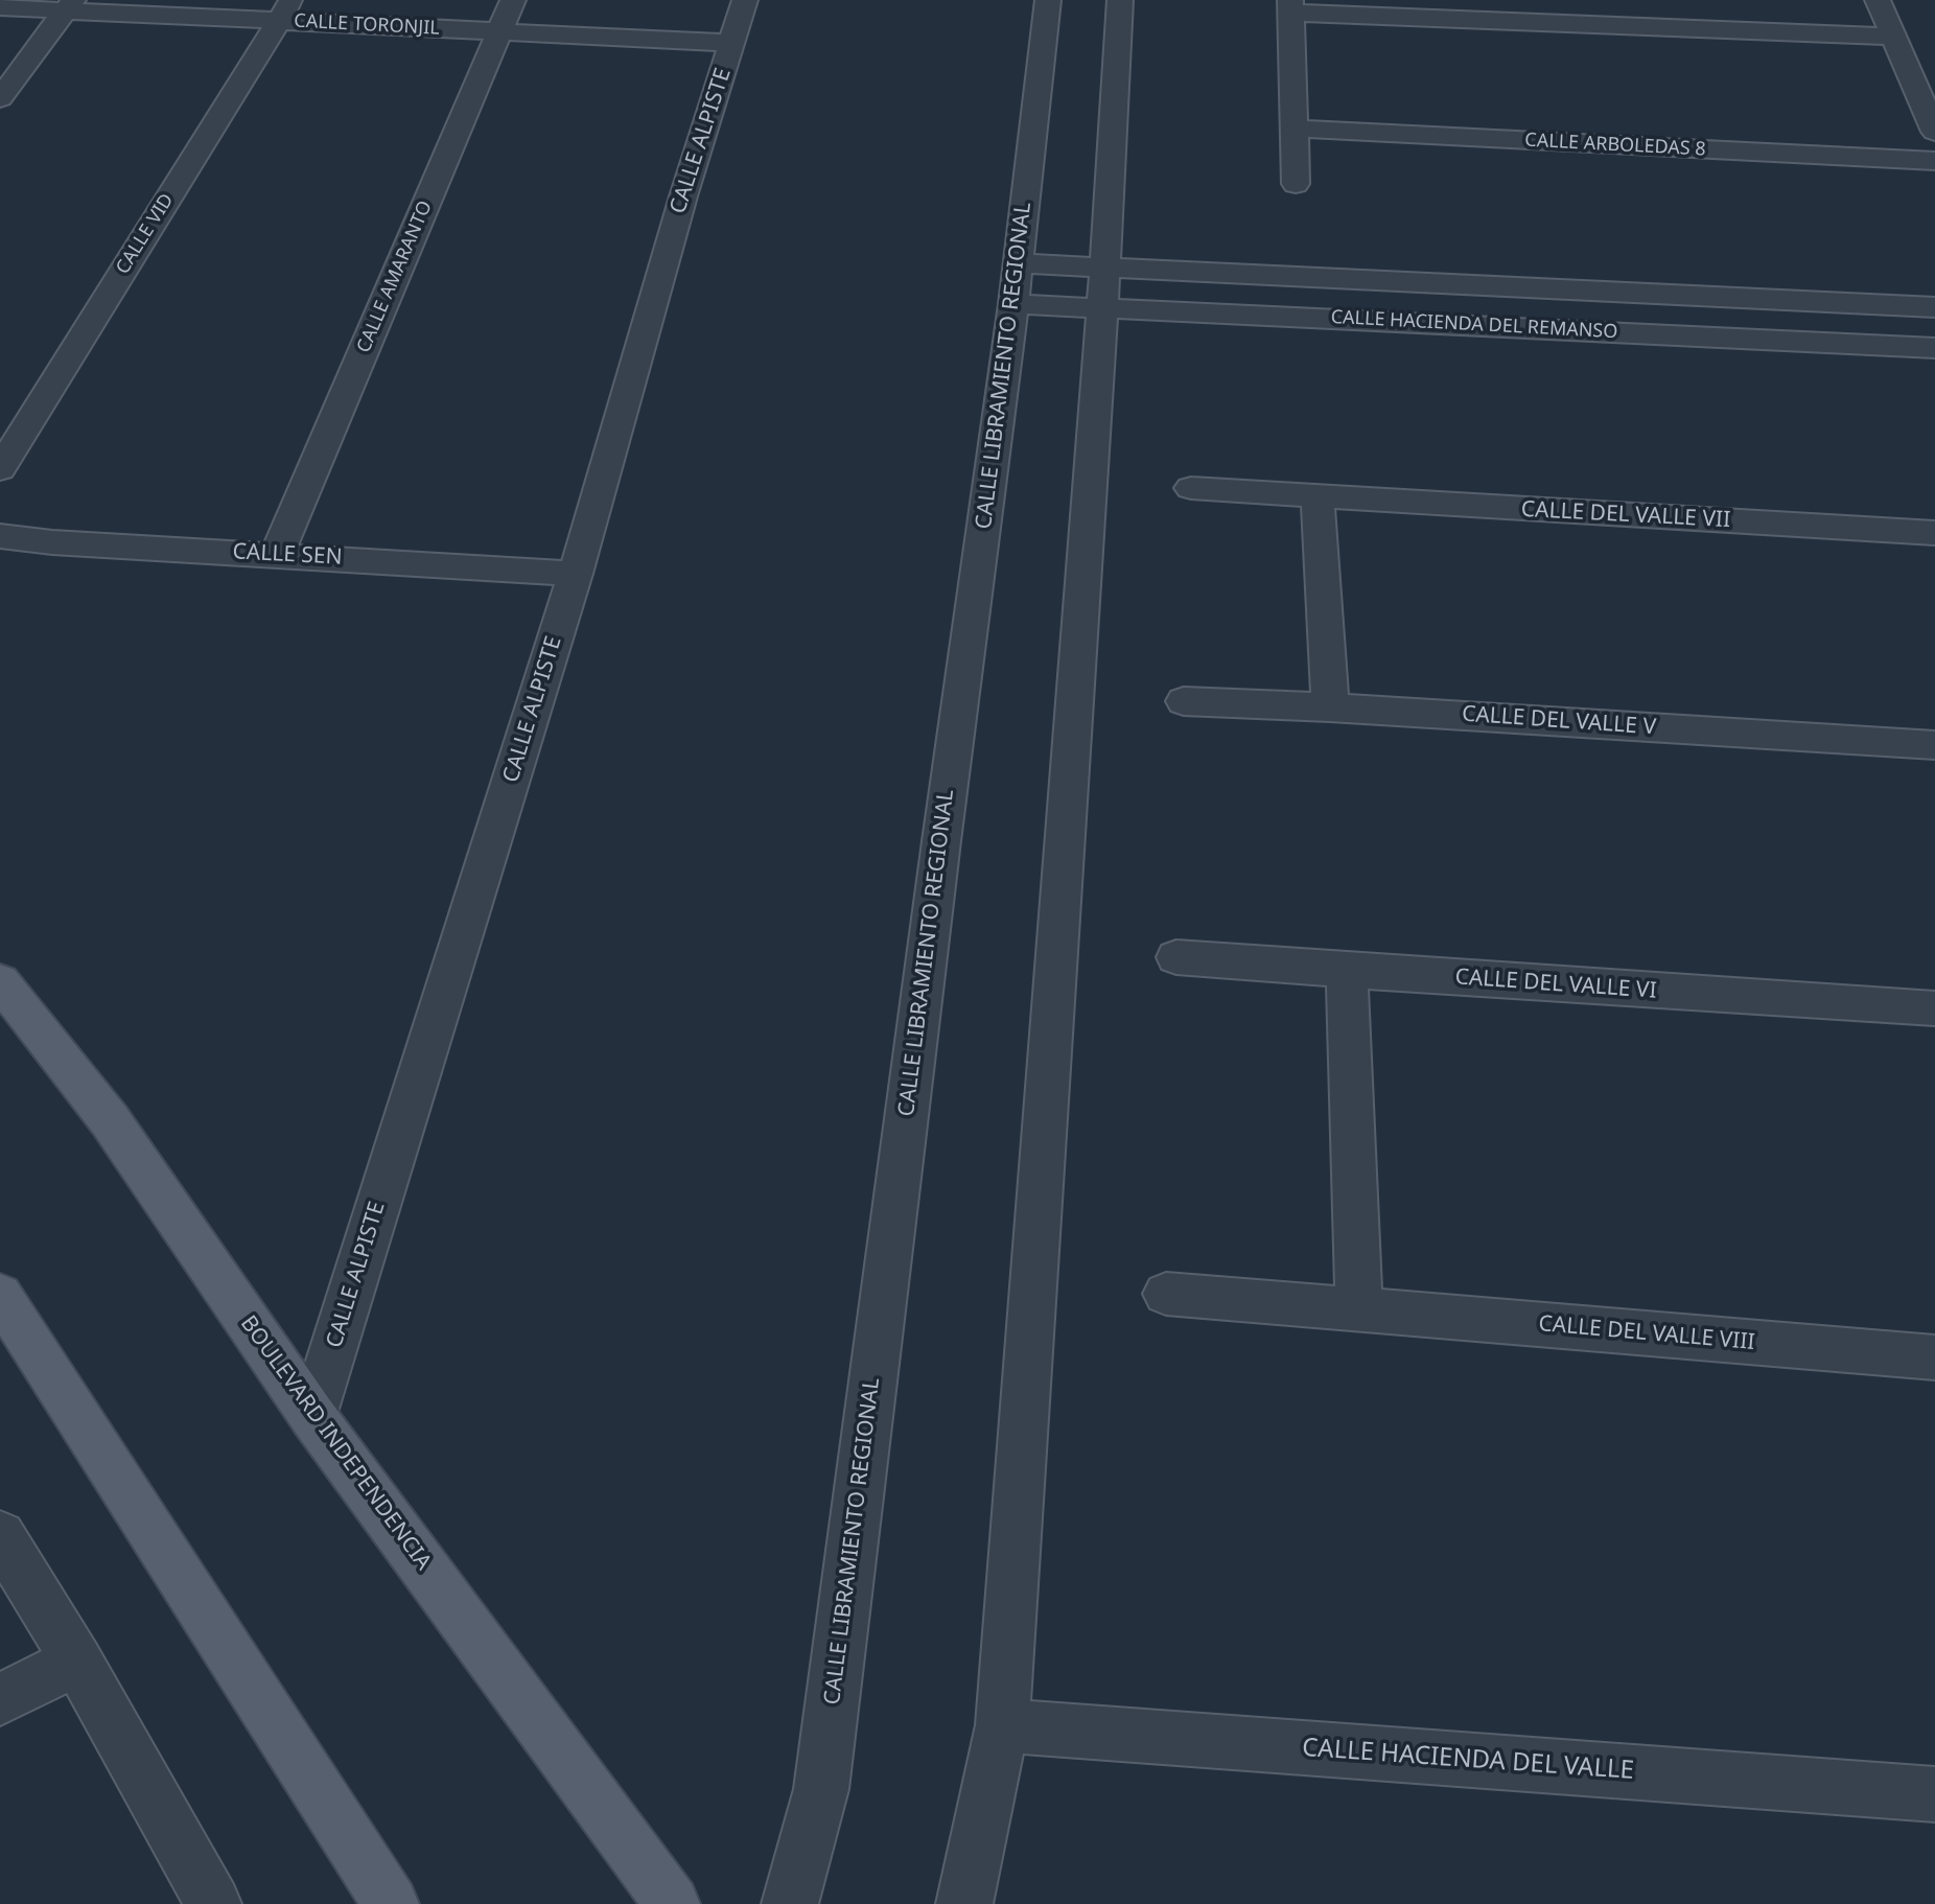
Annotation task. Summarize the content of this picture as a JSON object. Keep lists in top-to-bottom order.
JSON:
{
  "streets": {
    "main road": ["BOULEVARD INDEPENDENCIA"],
    "street": [
      "CALLE TORONJIL",
      "CALLE ALPISTE",
      "CALLE ARBOLEDAS 8",
      "CALLE VID",
      "CALLE AMARANTO",
      "CALLE HACIENDA DEL REMANSO",
      "CALLE LIBRAMIENTO REGIONAL",
      "CALLE DEL VALLE VII",
      "CALLE SEN",
      "CALLE DEL VALLE V",
      "CALLE DEL VALLE VI",
      "CALLE DEL VALLE VIII",
      "CALLE HACIENDA DEL VALLE"
    ]
  },
  "crossings": [
    ["CALLE TORONJIL", "CALLE ALPISTE"],
    ["CALLE TORONJIL", "CALLE VID"],
    ["CALLE TORONJIL", "CALLE AMARANTO"],
    ["CALLE ALPISTE", "CALLE SEN"],
    ["CALLE ALPISTE", "BOULEVARD INDEPENDENCIA"],
    ["CALLE AMARANTO", "CALLE SEN"],
    ["CALLE HACIENDA DEL REMANSO", "CALLE LIBRAMIENTO REGIONAL"]
  ]
}
